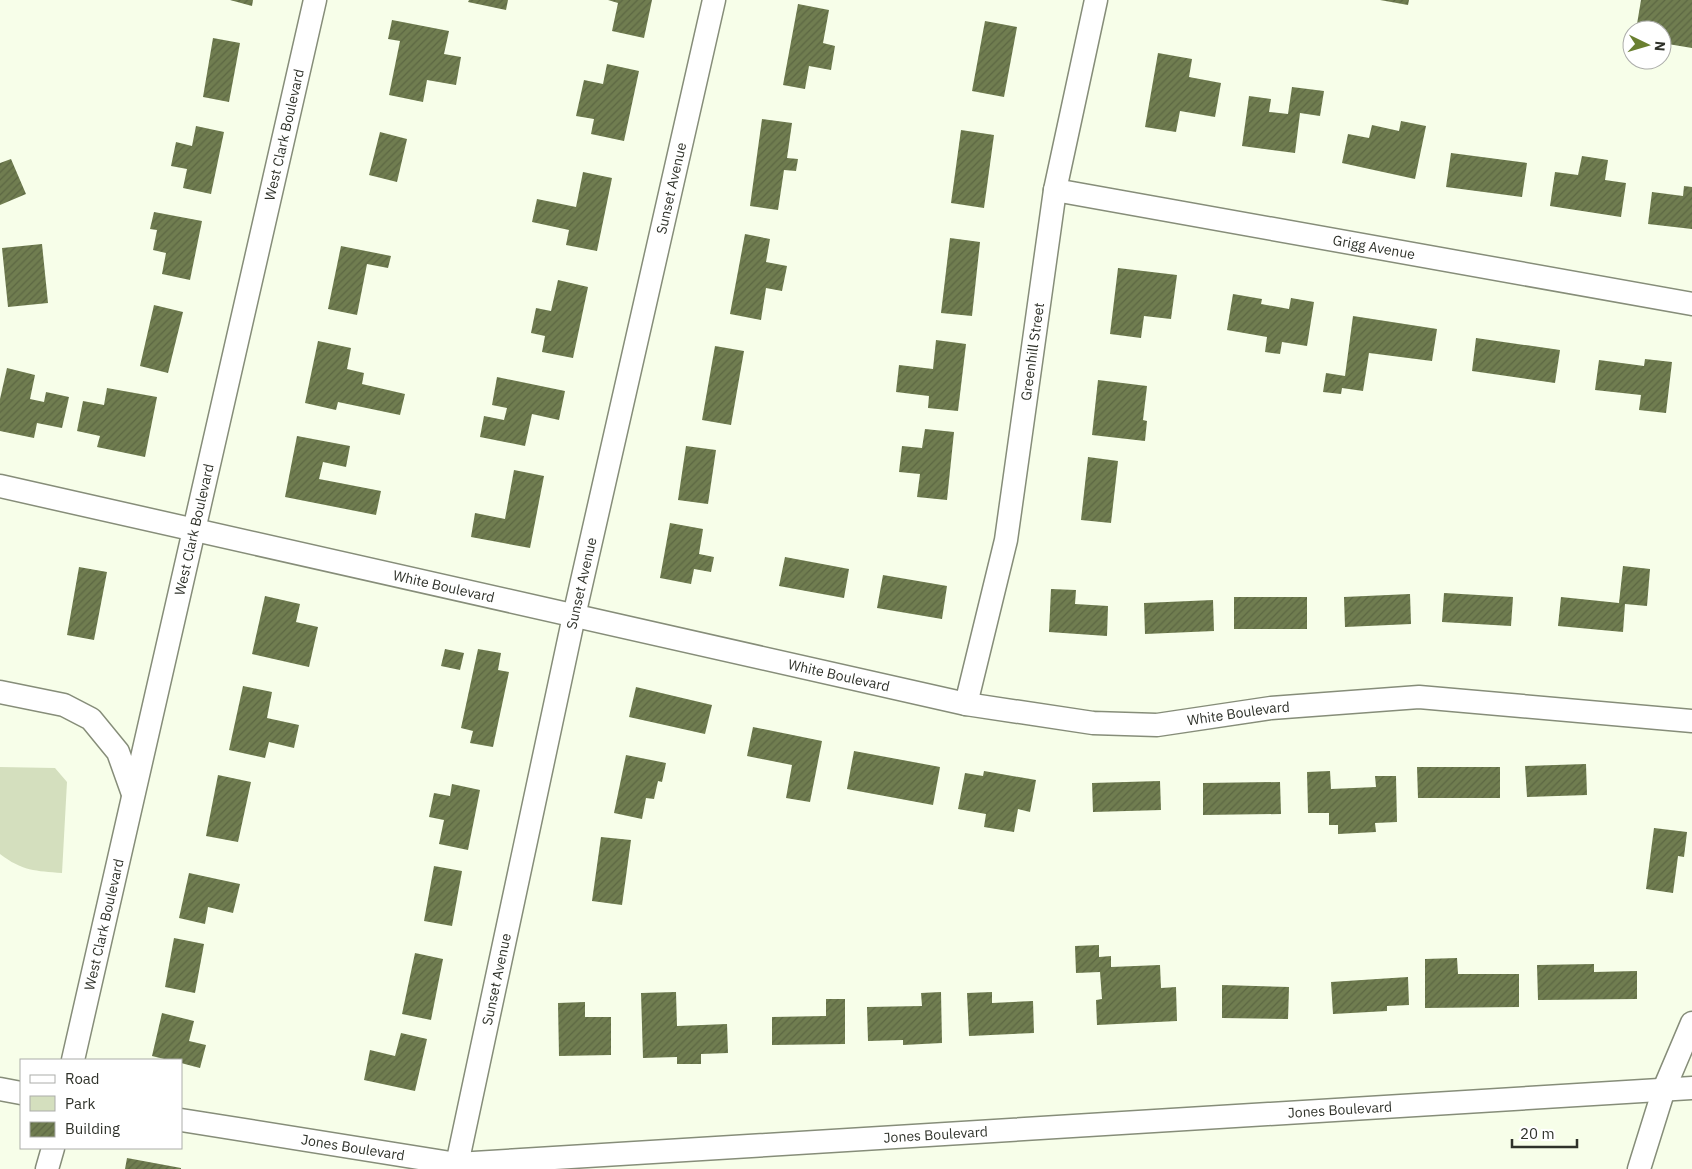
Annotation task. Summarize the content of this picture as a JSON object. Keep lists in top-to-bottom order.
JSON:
{
  "streets": {
    "street": [
      "West Clark Boulevard",
      "Sunset Avenue",
      "Grigg Avenue",
      "Greenhill Street",
      "White Boulevard",
      "Jones Boulevard"
    ]
  },
  "crossings": [
    ["West Clark Boulevard", "White Boulevard"],
    ["Sunset Avenue", "White Boulevard"],
    ["Sunset Avenue", "Jones Boulevard"],
    ["Grigg Avenue", "Greenhill Street"],
    ["Greenhill Street", "White Boulevard"]
  ],
  "legend": ["Road", "Park", "Building"],
  "scale_bar": "20 m",
  "north": "right"
}
